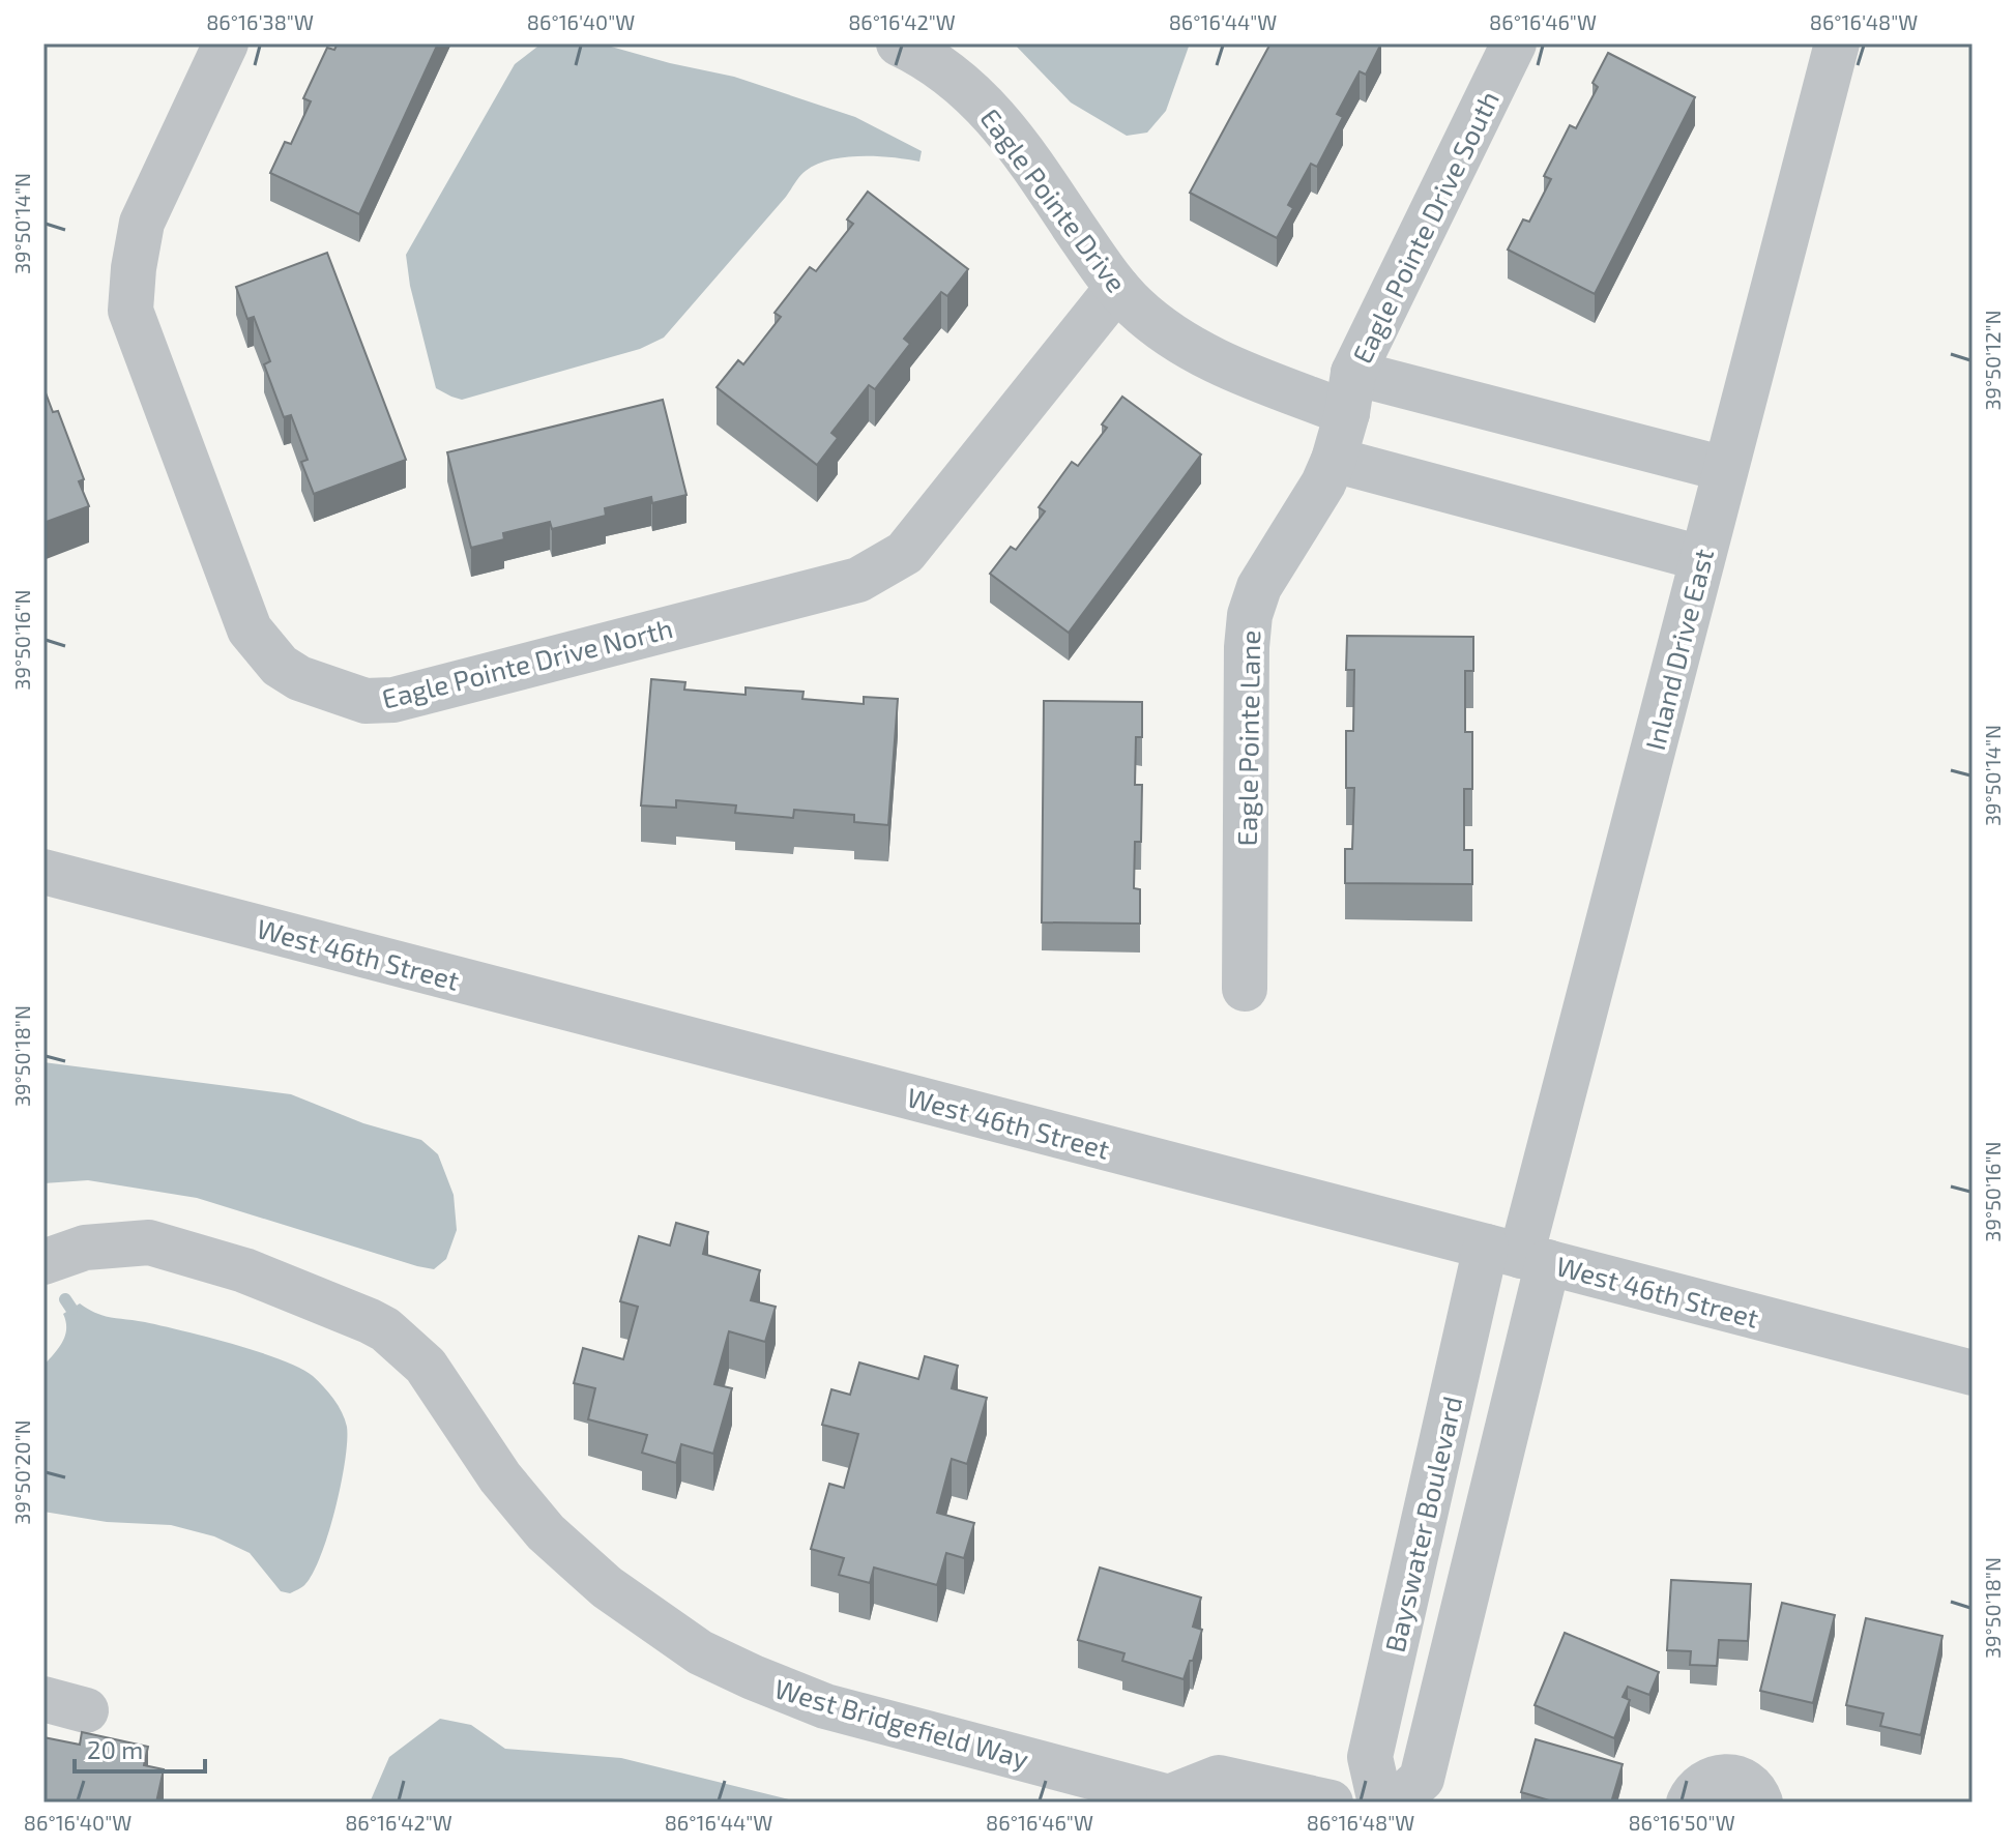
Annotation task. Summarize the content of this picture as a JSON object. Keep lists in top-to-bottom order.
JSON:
{
  "streets": {
    "street": [
      "Eagle Pointe Drive",
      "Eagle Pointe Drive South",
      "Inland Drive East",
      "Eagle Pointe Drive North",
      "Eagle Pointe Lane",
      "West 46th Street",
      "Bayswater Boulevard",
      "West Bridgefield Way"
    ]
  },
  "crossings": [
    ["Eagle Pointe Drive", "Eagle Pointe Drive South"],
    ["Eagle Pointe Drive", "Inland Drive East"],
    ["Eagle Pointe Drive", "Eagle Pointe Drive North"],
    ["Eagle Pointe Drive", "Eagle Pointe Lane"],
    ["Eagle Pointe Drive South", "Eagle Pointe Lane"],
    ["Inland Drive East", "West 46th Street"],
    ["Inland Drive East", "Bayswater Boulevard"],
    ["West 46th Street", "Bayswater Boulevard"]
  ],
  "scale_bar": "20 m",
  "coordinates": [
    "86°16'38\"W",
    "86°16'40\"W",
    "86°16'42\"W",
    "86°16'44\"W",
    "86°16'46\"W",
    "86°16'48\"W",
    "39°50'14\"N",
    "39°50'12\"N",
    "39°50'16\"N",
    "39°50'18\"N",
    "39°50'20\"N",
    "86°16'50\"W"
  ]
}
